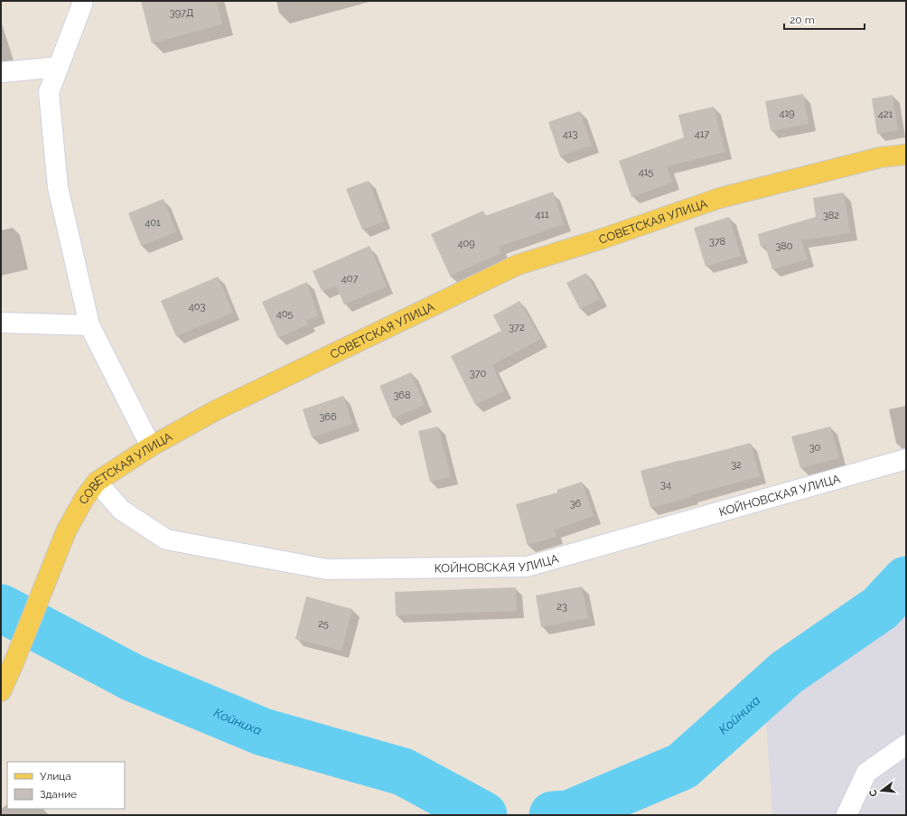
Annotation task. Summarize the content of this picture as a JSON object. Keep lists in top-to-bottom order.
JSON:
{
  "streets": {
    "main road": ["СОВЕТСКАЯ УЛИЦА"],
    "street": ["КОЙНОВСКАЯ УЛИЦА"]
  },
  "crossings": [
    ["СОВЕТСКАЯ УЛИЦА", "КОЙНОВСКАЯ УЛИЦА"]
  ],
  "water": ["Койниха"],
  "house_numbers": [
    "397Д",
    "419",
    "421",
    "413",
    "417",
    "415",
    "411",
    "382",
    "401",
    "378",
    "409",
    "380",
    "407",
    "403",
    "405",
    "372",
    "370",
    "368",
    "366",
    "30",
    "32",
    "34",
    "36",
    "23",
    "25"
  ],
  "legend": ["Улица", "Здание"],
  "scale_bar": "20 m",
  "north": "left"
}
